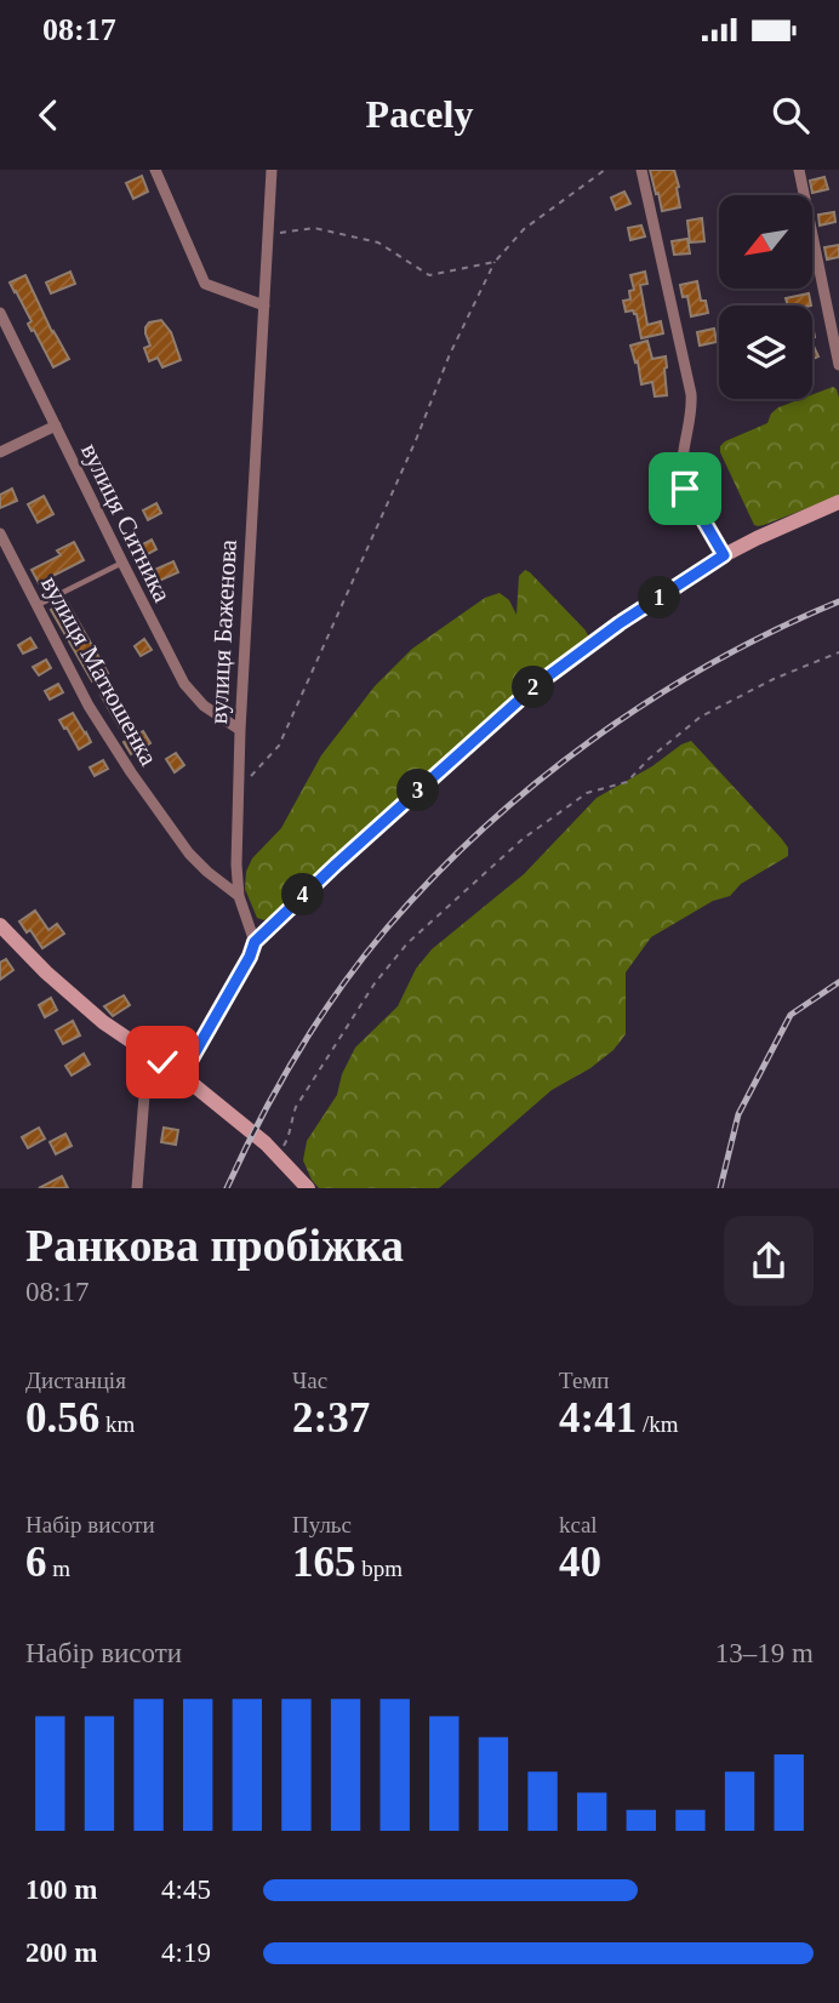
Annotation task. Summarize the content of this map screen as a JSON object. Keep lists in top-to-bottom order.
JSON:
{
  "streets": {
    "street": ["вулиця Ситника", "вулиця Баженова", "вулиця Матюшенка"]
  },
  "crossings": [
    ["вулиця Ситника", "вулиця Баженова"],
    ["вулиця Баженова", "вулиця Матюшенка"]
  ],
  "north": "bottom left",
  "page": {
    "status": "08:17",
    "header": "Pacely",
    "pins": [
      "1",
      "2",
      "3",
      "4"
    ],
    "heading": ["Ранкова пробіжка", "08:17"],
    "stats": [
      ["Дистанція", "0.56 km"],
      ["Час", "2:37"],
      ["Темп", "4:41 /km"],
      ["Набір висоти", "6 m"],
      ["Пульс", "165 bpm"],
      ["kcal", "40"]
    ],
    "chart": ["Набір висоти", "13–19 m"],
    "list": [
      {
        "name": "100 m",
        "note": "4:45"
      },
      {
        "name": "200 m",
        "note": "4:19"
      }
    ]
  }
}
